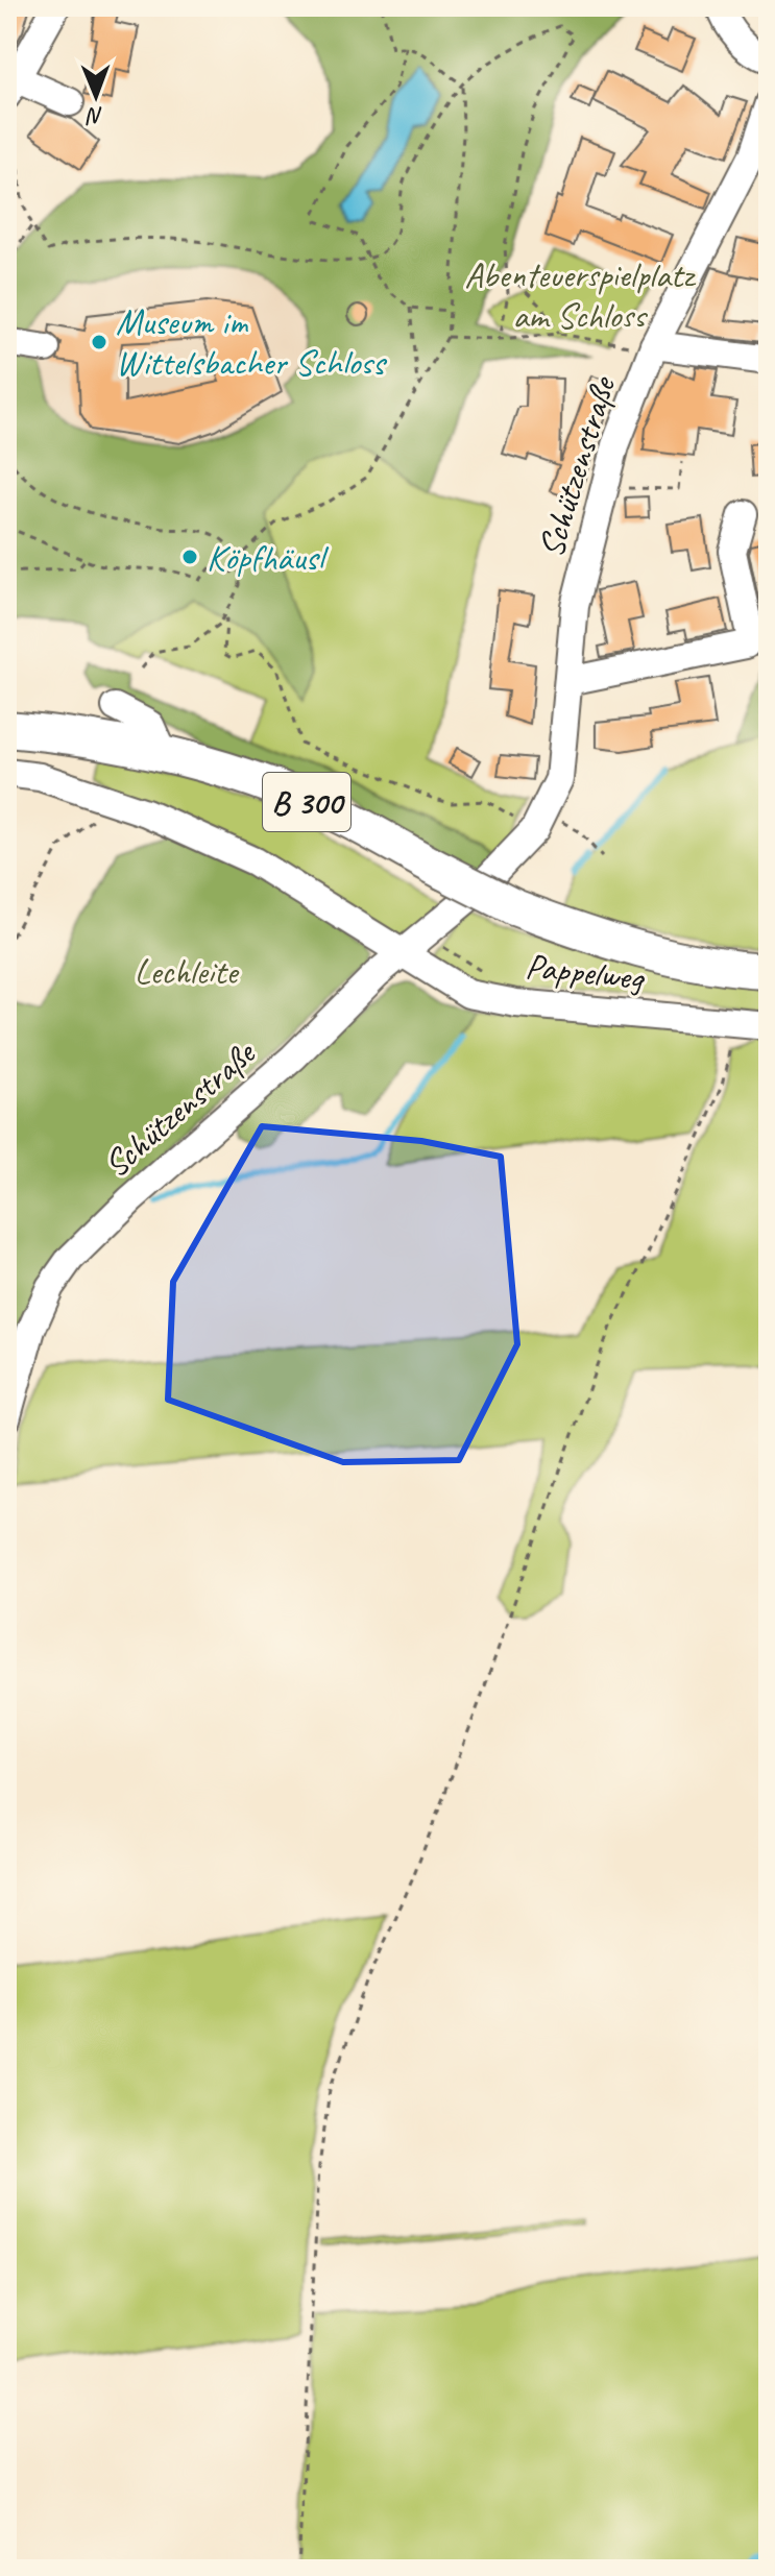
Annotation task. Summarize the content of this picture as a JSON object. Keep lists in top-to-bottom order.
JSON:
{
  "streets": {
    "main road": ["B 300"],
    "street": ["Schützenstraße", "Pappelweg"]
  },
  "crossings": [
    ["Schützenstraße", "Pappelweg"]
  ],
  "parks": ["Abenteuerspielplatz am Schloss", "Lechleite"],
  "places": ["Museum im Wittelsbacher Schloss", "Köpfhäusl"],
  "north": "bottom"
}
